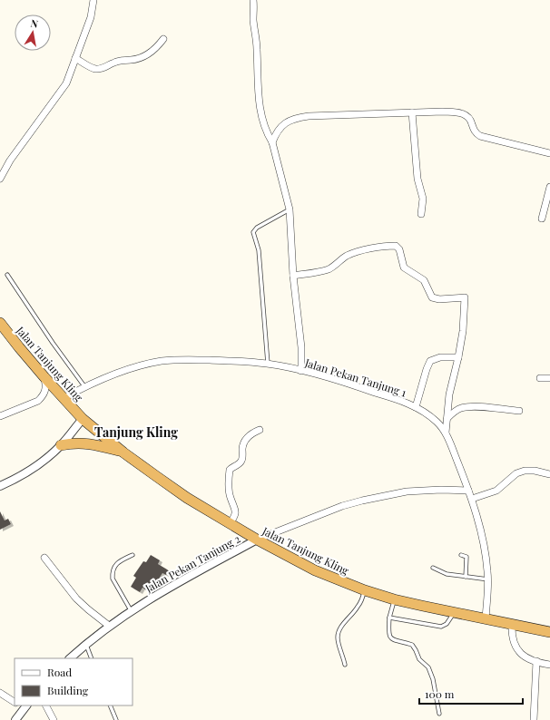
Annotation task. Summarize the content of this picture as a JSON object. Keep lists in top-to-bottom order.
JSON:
{
  "streets": {
    "highway": ["Jalan Tanjung Kling"],
    "street": ["Jalan Pekan Tanjung 1", "Jalan Pekan Tanjung 2"]
  },
  "crossings": [
    ["Jalan Tanjung Kling", "Jalan Pekan Tanjung 1"],
    ["Jalan Tanjung Kling", "Jalan Pekan Tanjung 2"],
    ["Jalan Pekan Tanjung 1", "Jalan Pekan Tanjung 2"]
  ],
  "districts": ["Tanjung Kling"],
  "legend": ["Road", "Building"],
  "scale_bar": "100 m",
  "north": "top"
}
